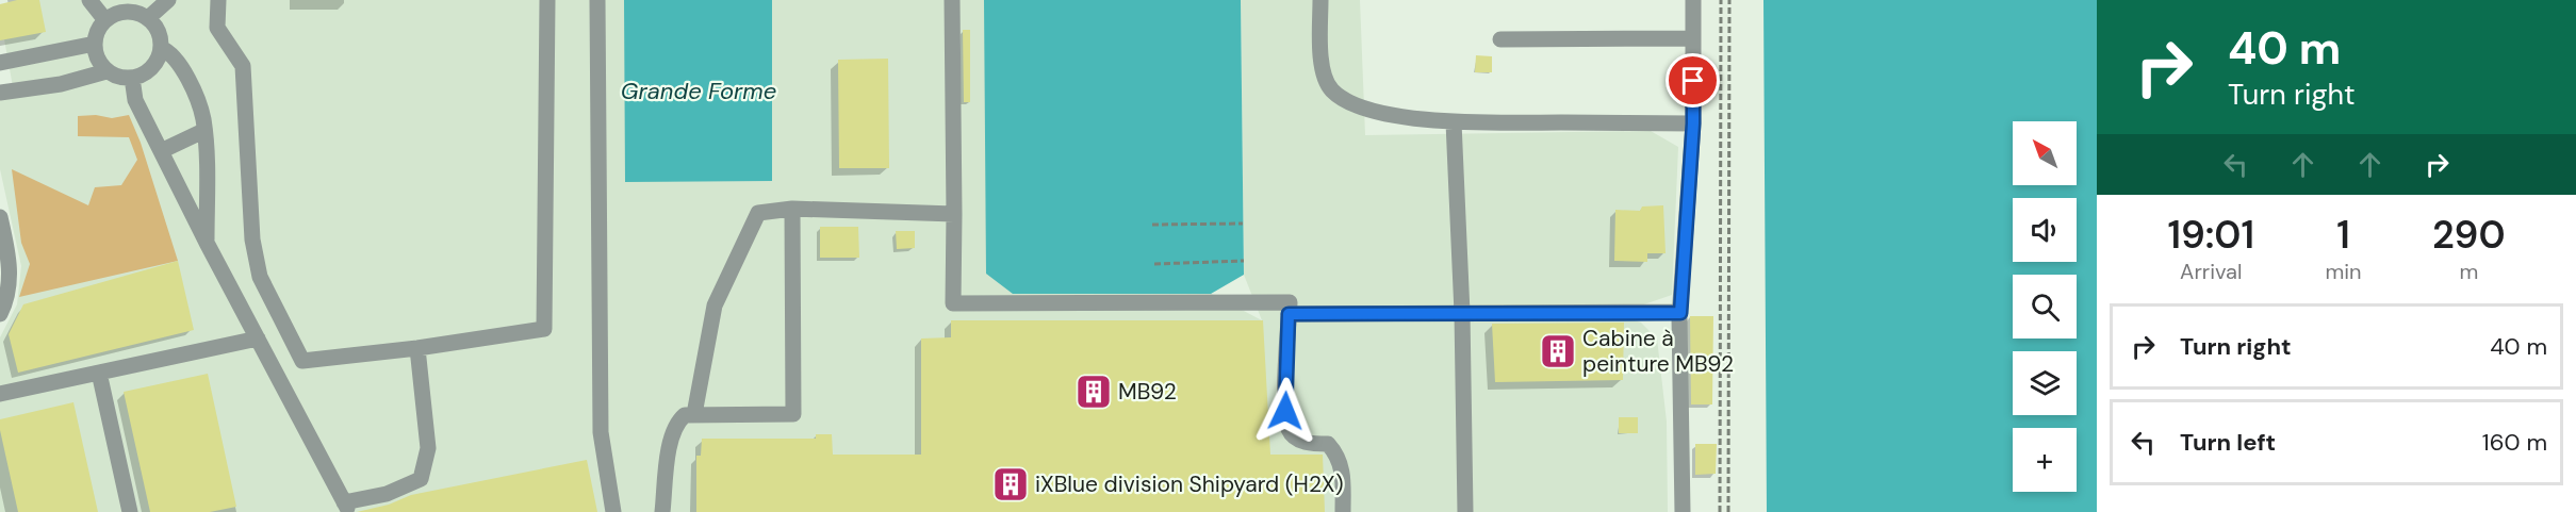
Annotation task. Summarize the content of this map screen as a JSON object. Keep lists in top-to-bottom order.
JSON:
{
  "water": ["Grande Forme"],
  "places": {
    "building": ["Cabine à peinture MB92", "MB92", "iXBlue division Shipyard (H2X)"]
  },
  "north": "top left",
  "page": {
    "turn": ["40 m", "Turn right"],
    "map_buttons": "+",
    "eta": [
      "19:01",
      "Arrival",
      "1",
      "min",
      "290",
      "m"
    ],
    "list": [
      {
        "name": "Turn right",
        "value": "40 m"
      },
      {
        "name": "Turn left",
        "value": "160 m"
      }
    ]
  }
}
